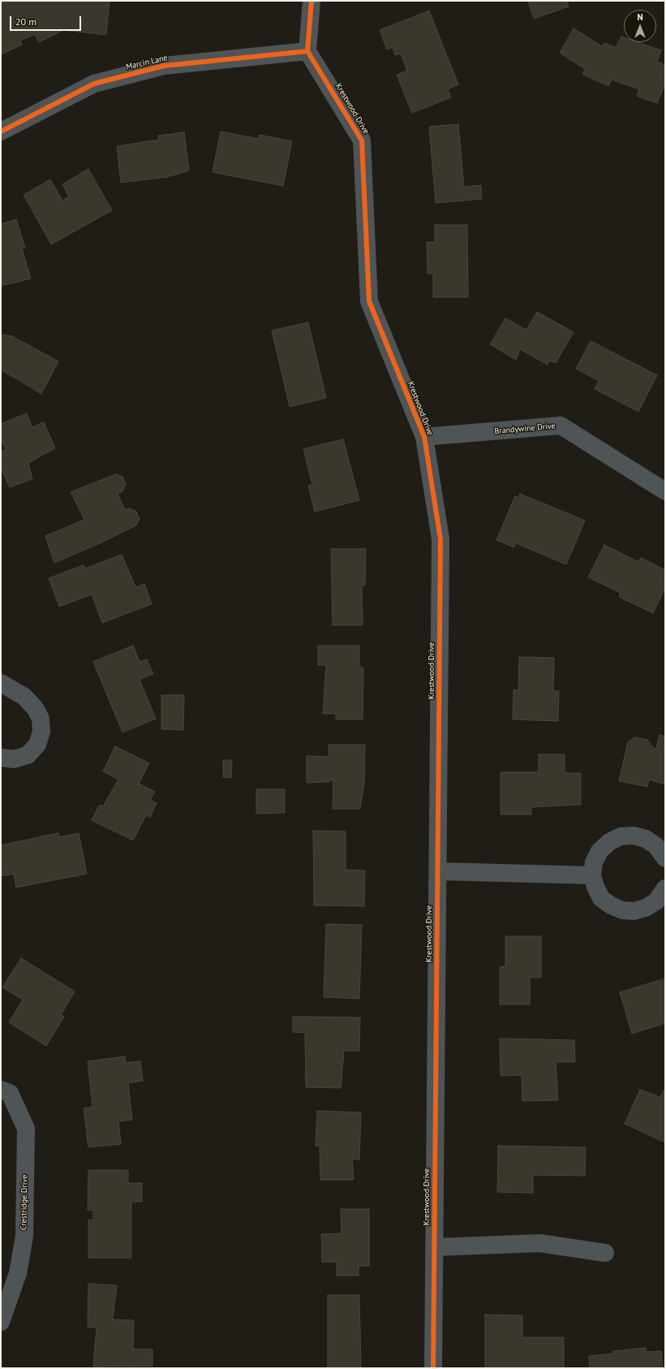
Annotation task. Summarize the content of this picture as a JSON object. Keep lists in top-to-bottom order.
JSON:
{
  "streets": {
    "street": [
      "Marcin Lane",
      "Krestwood Drive",
      "Brandywine Drive",
      "Crestridge Drive"
    ]
  },
  "crossings": [
    ["Marcin Lane", "Krestwood Drive"],
    ["Krestwood Drive", "Brandywine Drive"]
  ],
  "scale_bar": "20 m",
  "north": "top"
}
